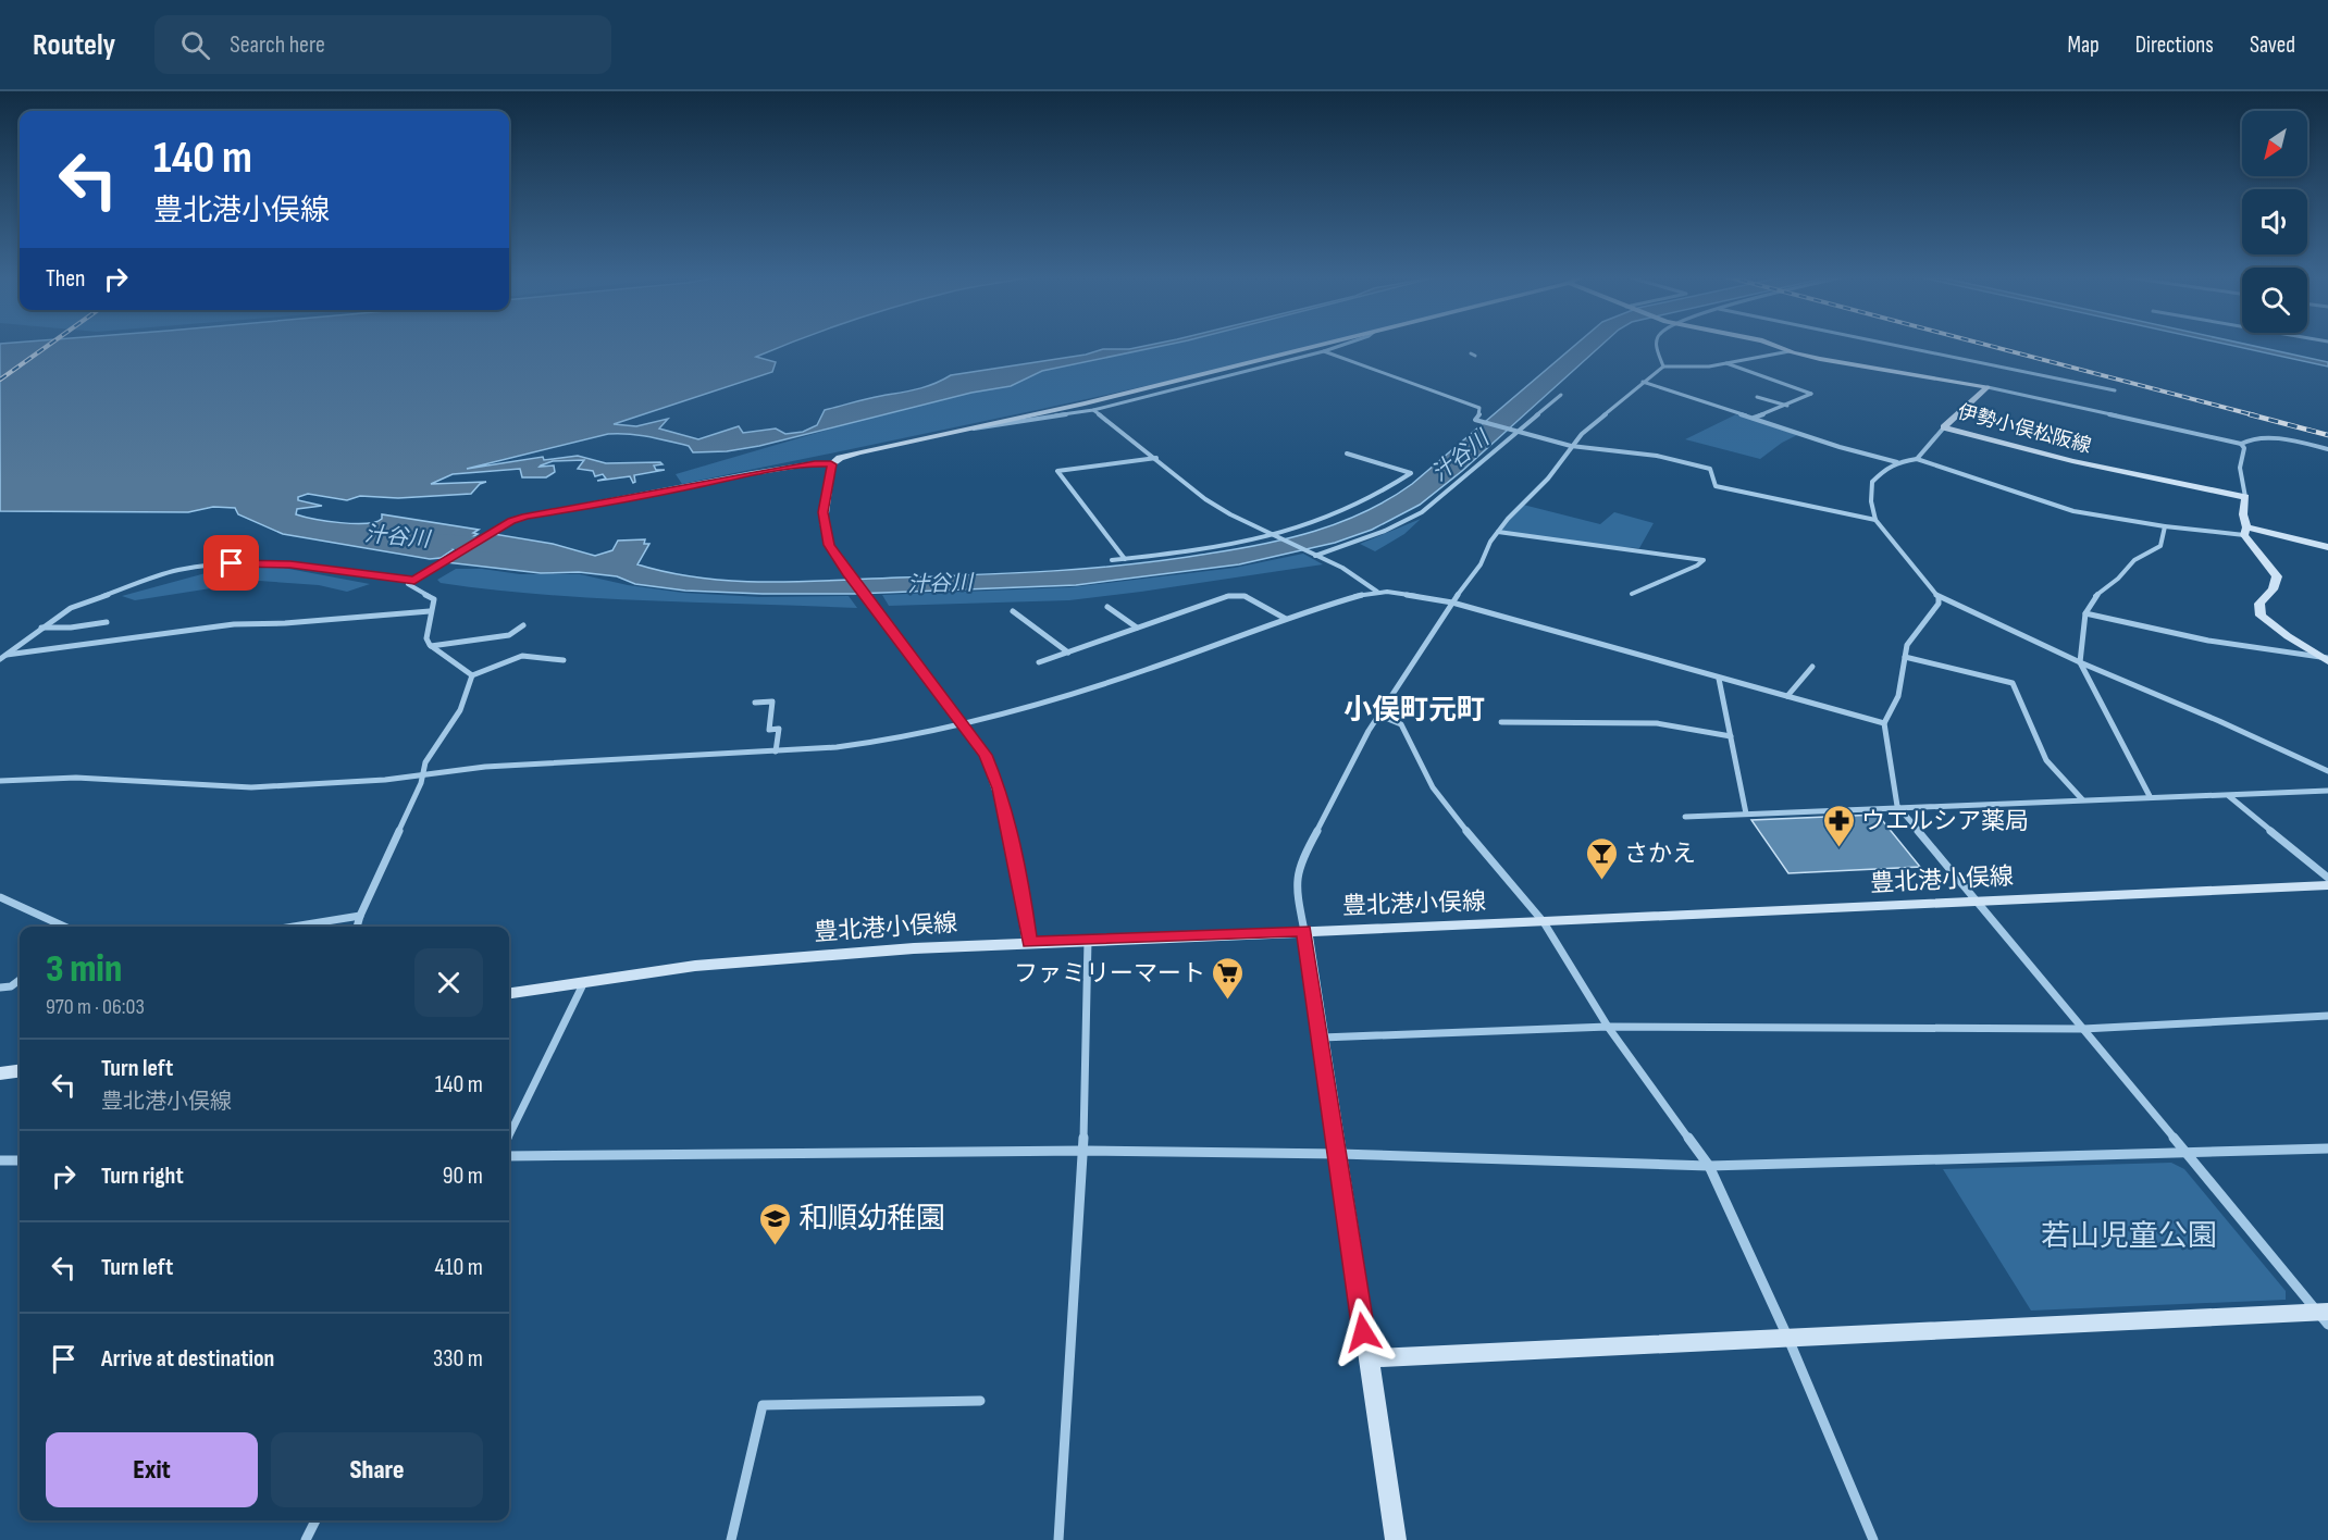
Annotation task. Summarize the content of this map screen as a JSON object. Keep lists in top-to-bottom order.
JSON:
{
  "streets": {
    "street": ["伊勢小俣松阪線", "豊北港小俣線"]
  },
  "districts": ["小俣町元町"],
  "water": ["汁谷川"],
  "parks": ["若山児童公園"],
  "places": {
    "pharmacy": ["ウエルシア薬局"],
    "bar": ["さかえ"],
    "supermarket": ["ファミリーマート"],
    "school or university": ["和順幼稚園"]
  },
  "north": "bottom left",
  "page": {
    "header": "Routely",
    "search": "Search here",
    "nav": ["Map", "Directions", "Saved"],
    "turn": ["140 m", "豊北港小俣線"],
    "then": "Then",
    "heading": ["3 min", "970 m · 06:03"],
    "list": [
      {
        "name": "Turn left",
        "note": "豊北港小俣線",
        "value": "140 m"
      },
      {
        "name": "Turn right",
        "value": "90 m"
      },
      {
        "name": "Turn left",
        "value": "410 m"
      },
      {
        "name": "Arrive at destination",
        "value": "330 m"
      }
    ],
    "buttons": ["Exit", "Share"]
  }
}
